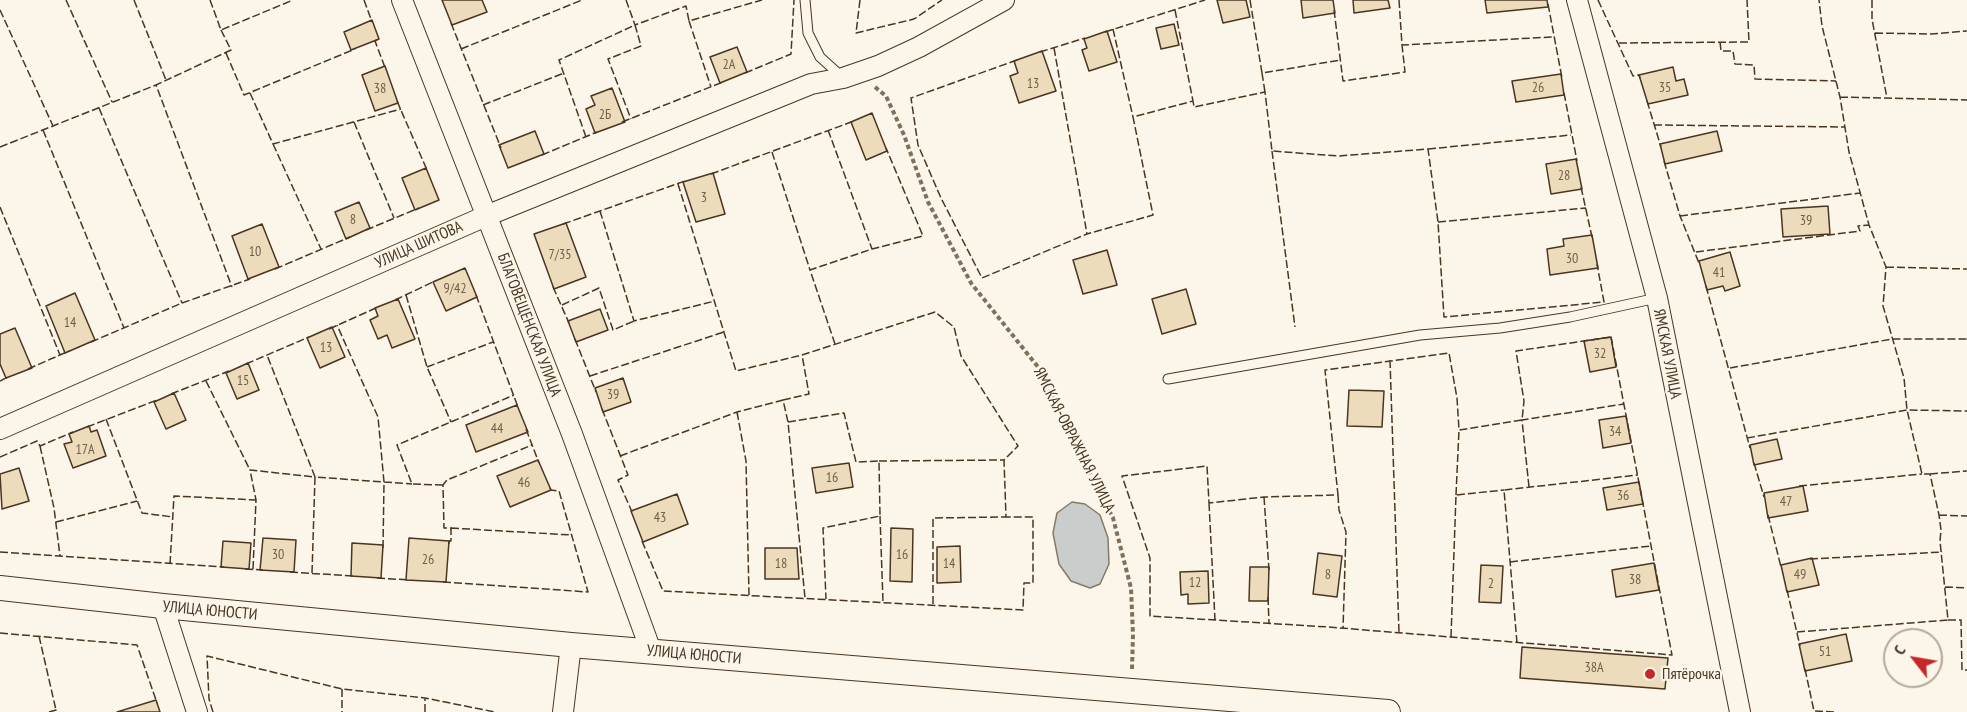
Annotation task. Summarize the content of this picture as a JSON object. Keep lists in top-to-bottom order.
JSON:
{
  "streets": {
    "street": [
      "УЛИЦА ШИТОВА",
      "БЛАГОВЕЩЕНСКАЯ УЛИЦА",
      "ЯМСКАЯ УЛИЦА",
      "УЛИЦА ЮНОСТИ"
    ],
    "path": ["ЯМСКАЯ-ОВРАЖНАЯ УЛИЦА"]
  },
  "crossings": [
    ["УЛИЦА ШИТОВА", "БЛАГОВЕЩЕНСКАЯ УЛИЦА"],
    ["УЛИЦА ШИТОВА", "ЯМСКАЯ-ОВРАЖНАЯ УЛИЦА"],
    ["БЛАГОВЕЩЕНСКАЯ УЛИЦА", "УЛИЦА ЮНОСТИ"],
    ["ЯМСКАЯ-ОВРАЖНАЯ УЛИЦА", "УЛИЦА ЮНОСТИ"]
  ],
  "places": ["Пятёрочка"],
  "house_numbers": [
    "2А",
    "13",
    "26",
    "35",
    "38",
    "2Б",
    "28",
    "3",
    "8",
    "39",
    "10",
    "7/35",
    "30",
    "41",
    "9/42",
    "14",
    "13",
    "32",
    "15",
    "39",
    "44",
    "34",
    "17А",
    "16",
    "46",
    "36",
    "47",
    "43",
    "30",
    "16",
    "26",
    "18",
    "14",
    "8",
    "49",
    "38",
    "12",
    "2",
    "51",
    "38А"
  ],
  "north": "top left"
}
